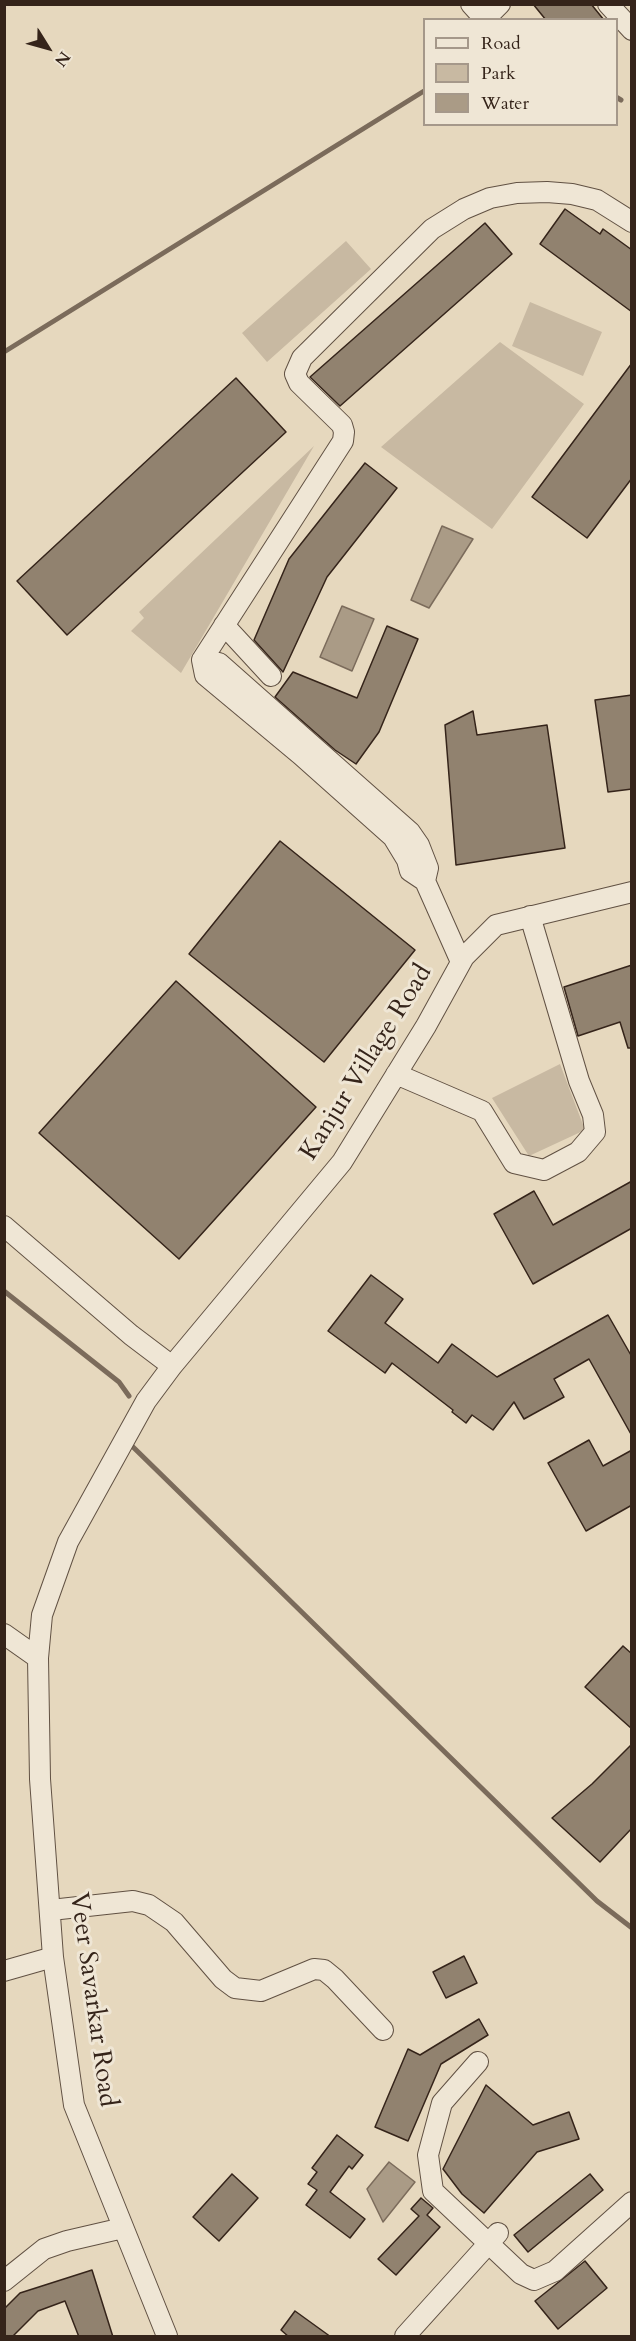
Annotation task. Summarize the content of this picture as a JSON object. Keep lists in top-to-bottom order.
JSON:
{
  "streets": {
    "street": ["Kanjur Village Road", "Veer Savarkar Road"]
  },
  "crossings": [
    ["Kanjur Village Road", "Veer Savarkar Road"]
  ],
  "legend": ["Road", "Park", "Water"],
  "north": "bottom right"
}
